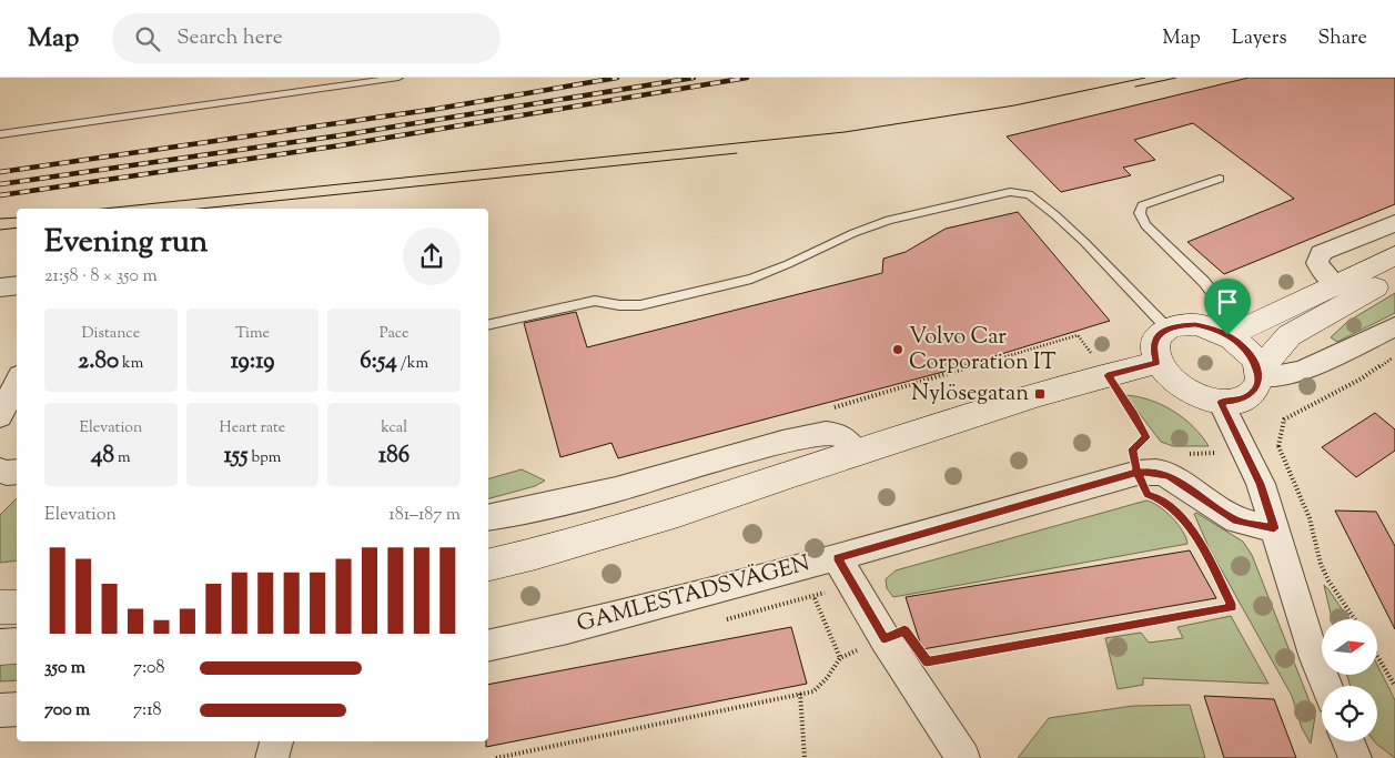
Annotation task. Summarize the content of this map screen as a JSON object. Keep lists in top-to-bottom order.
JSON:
{
  "streets": {
    "street": ["GAMLESTADSVÄGEN"]
  },
  "places": {
    "other": ["Volvo Car Corporation IT"],
    "transit": ["Nylösegatan"]
  },
  "north": "right",
  "page": {
    "header": "Map",
    "search": "Search here",
    "nav": ["Map", "Layers", "Share"],
    "heading": ["Evening run", "21:58 · 8 × 350 m"],
    "stats": [
      ["Distance", "2.80 km"],
      ["Time", "19:19"],
      ["Pace", "6:54 /km"],
      ["Elevation", "48 m"],
      ["Heart rate", "155 bpm"],
      ["kcal", "186"]
    ],
    "chart": ["Elevation", "181–187 m"],
    "list": [
      {
        "name": "350 m",
        "note": "7:08"
      },
      {
        "name": "700 m",
        "note": "7:18"
      }
    ]
  }
}
